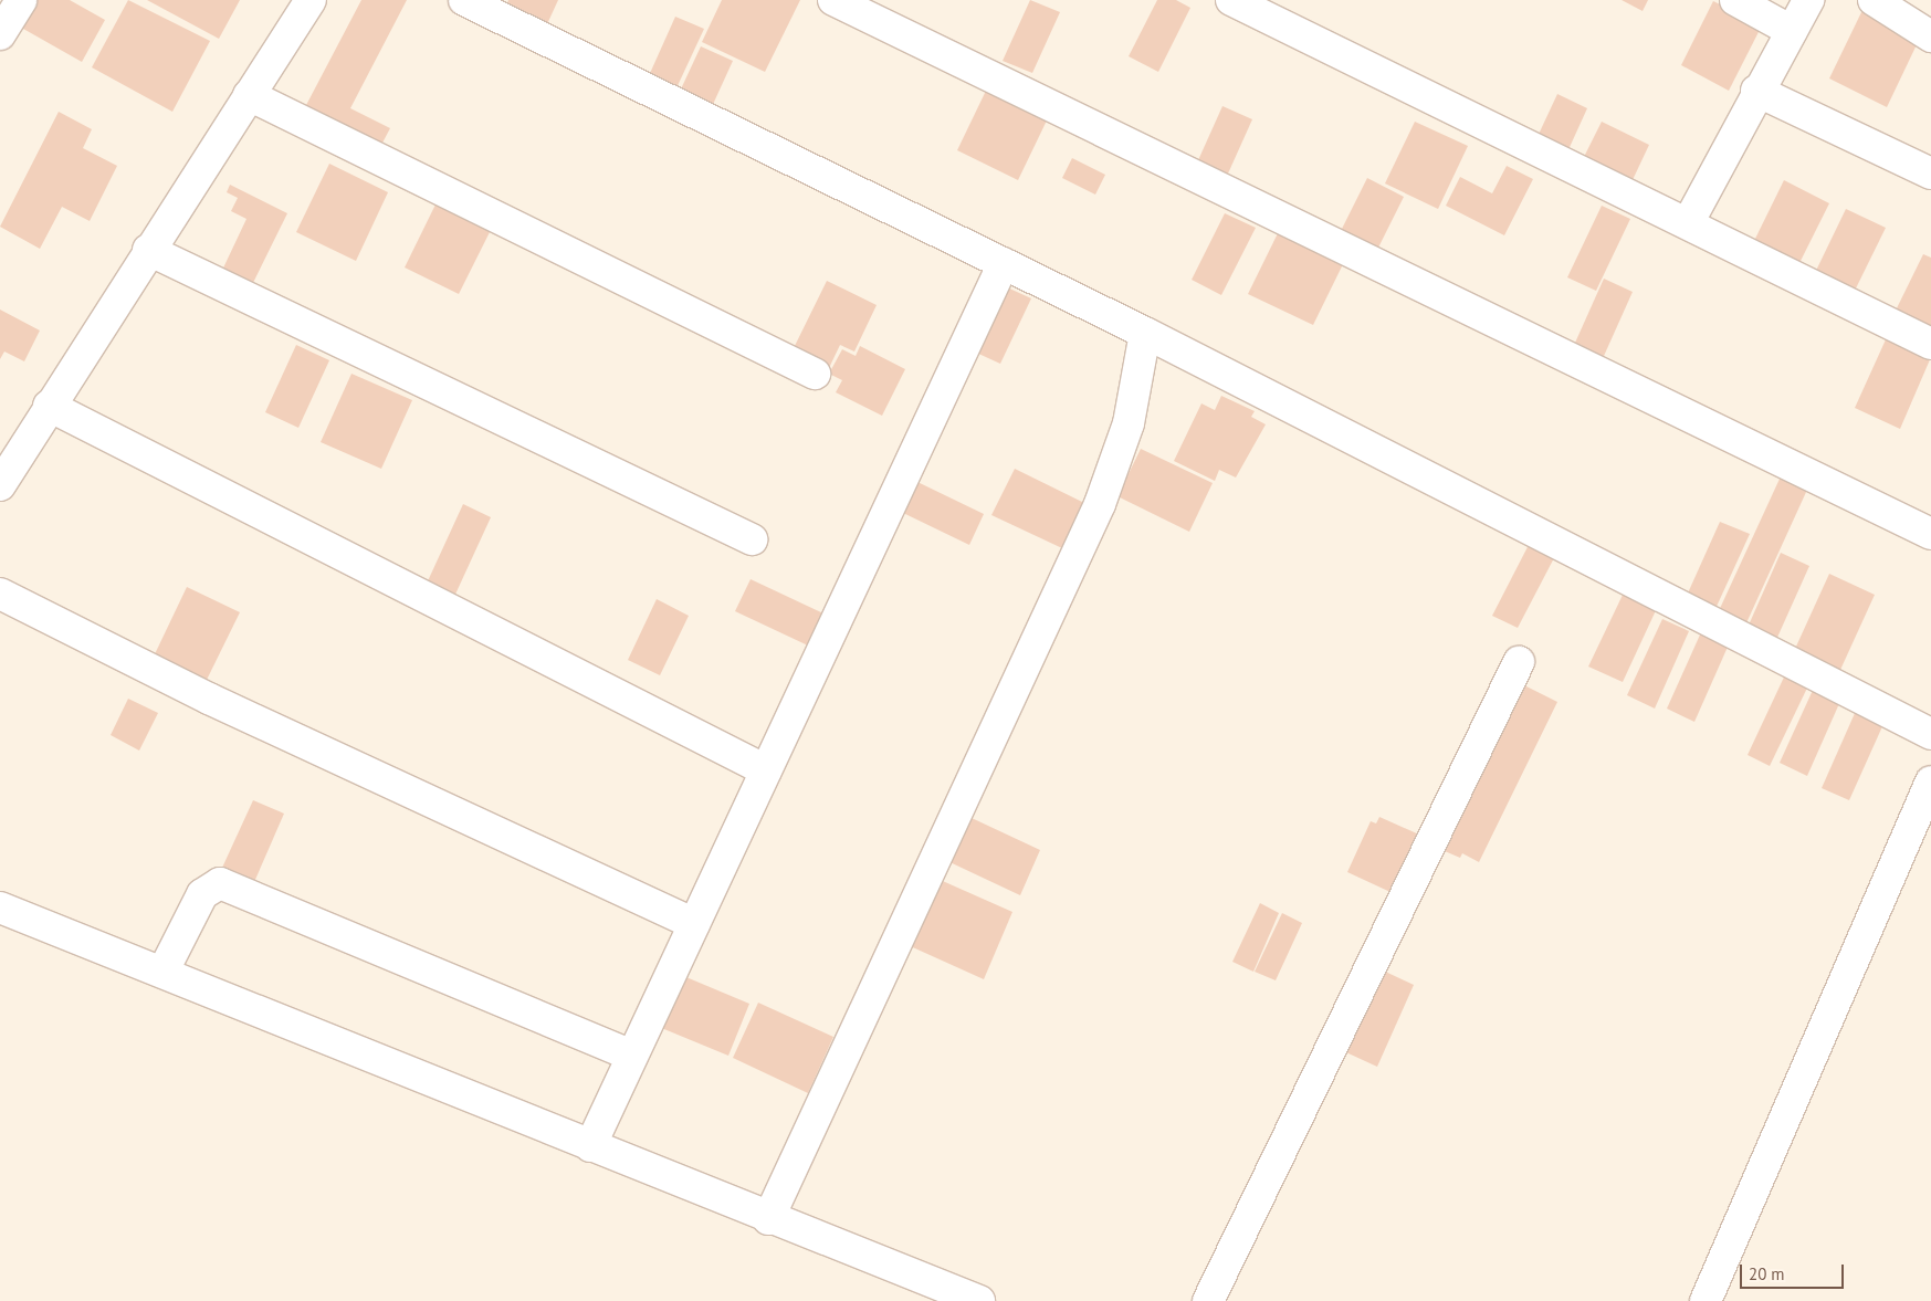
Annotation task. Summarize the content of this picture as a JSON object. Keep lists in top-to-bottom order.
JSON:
{
  "scale_bar": "20 m"
}
